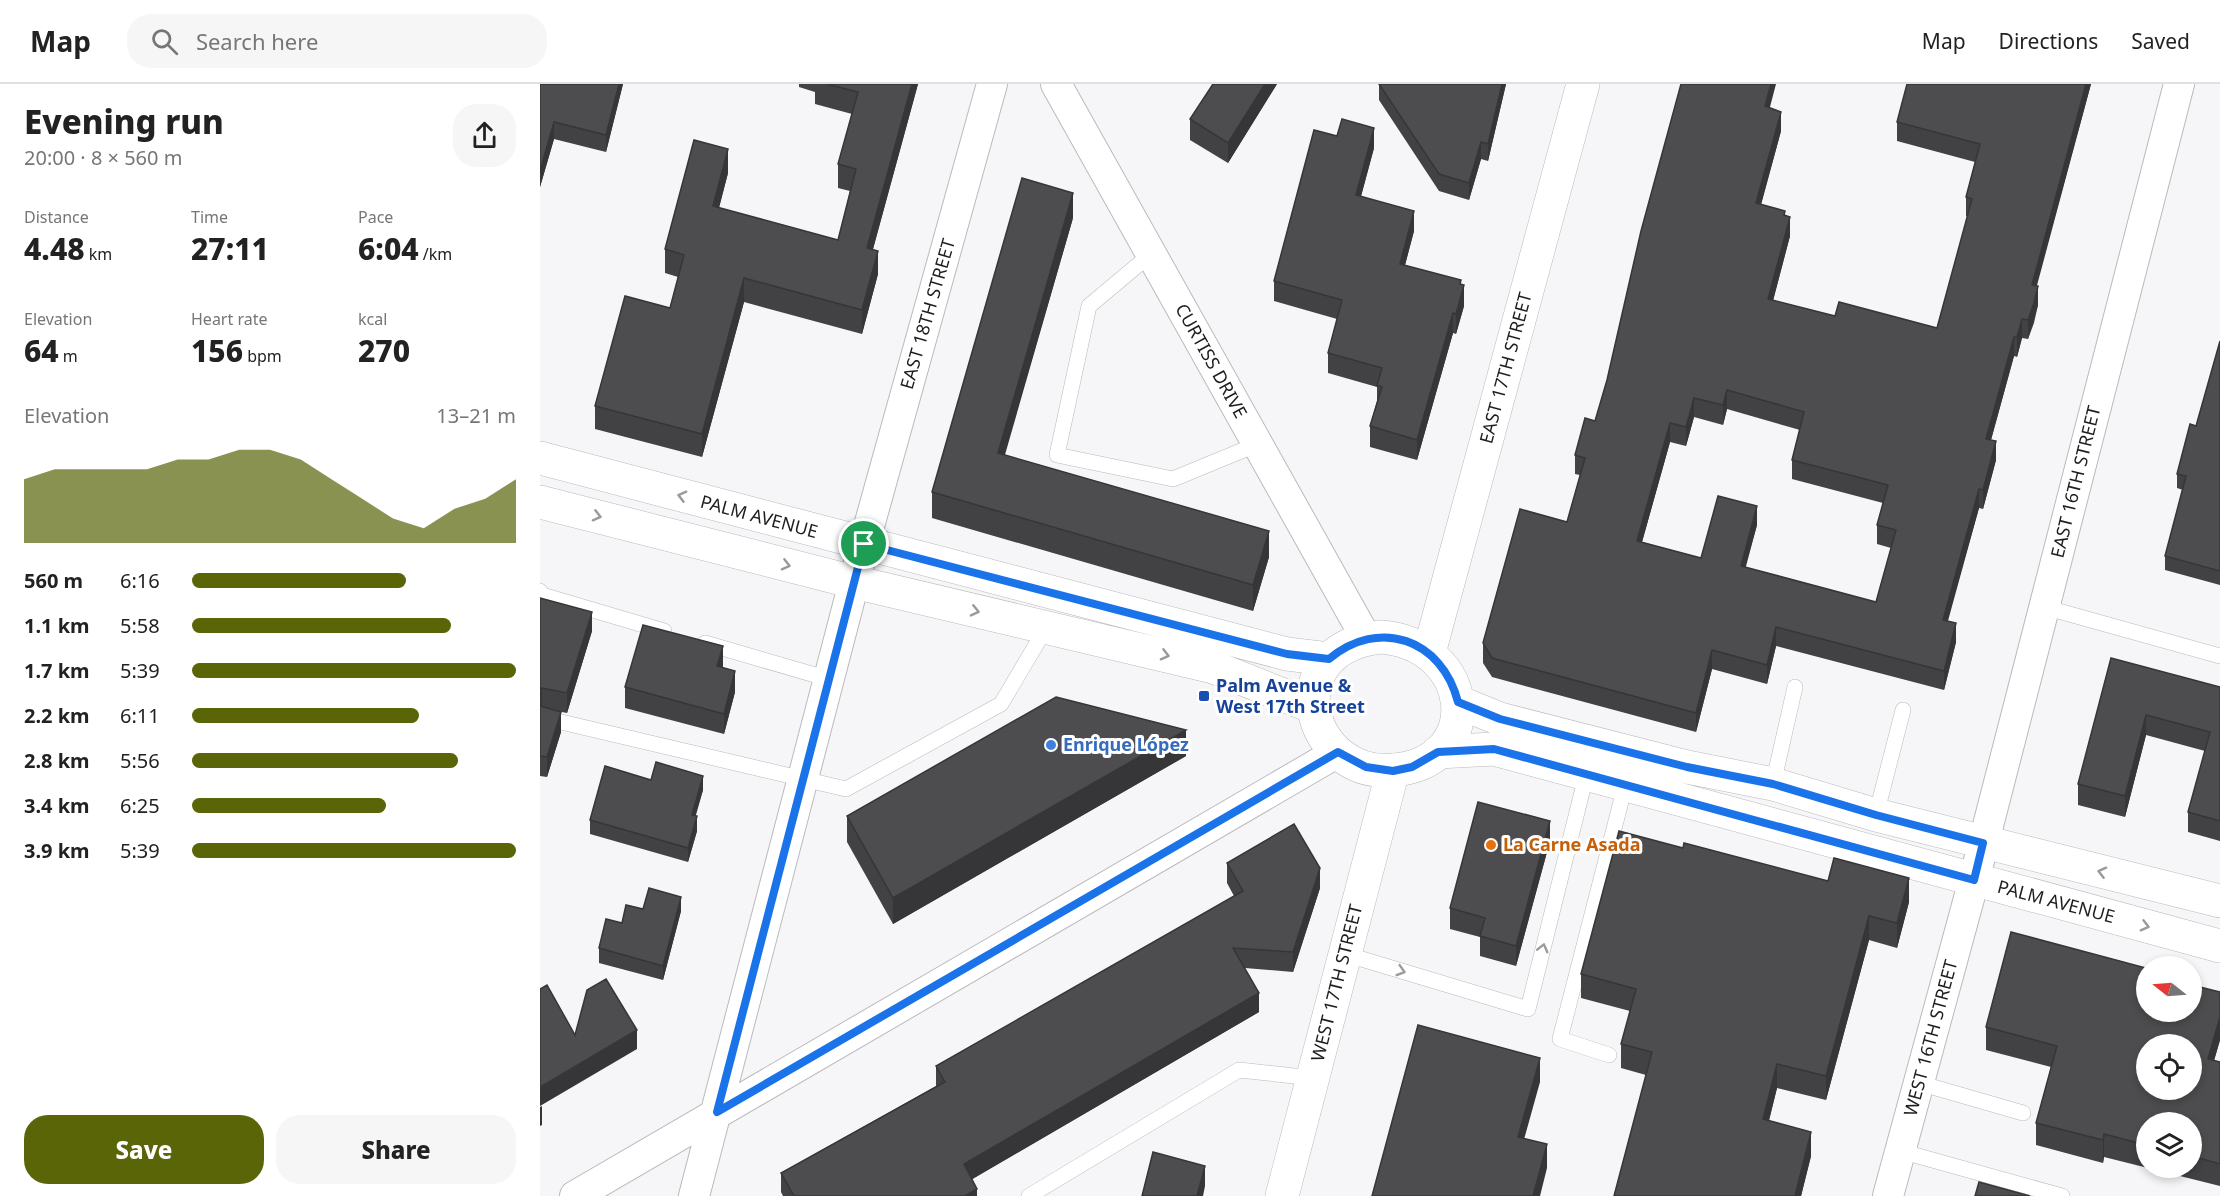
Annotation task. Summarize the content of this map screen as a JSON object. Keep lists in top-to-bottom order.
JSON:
{
  "streets": {
    "main road": ["EAST 17TH STREET", "PALM AVENUE", "WEST 17TH STREET"],
    "street": [
      "EAST 18TH STREET",
      "CURTISS DRIVE",
      "EAST 16TH STREET",
      "WEST 16TH STREET"
    ]
  },
  "crossings": [
    ["EAST 18TH STREET", "PALM AVENUE"],
    ["CURTISS DRIVE", "EAST 17TH STREET"],
    ["CURTISS DRIVE", "PALM AVENUE"],
    ["CURTISS DRIVE", "WEST 17TH STREET"],
    ["EAST 17TH STREET", "PALM AVENUE"],
    ["EAST 17TH STREET", "WEST 17TH STREET"],
    ["EAST 16TH STREET", "PALM AVENUE"],
    ["EAST 16TH STREET", "WEST 16TH STREET"],
    ["PALM AVENUE", "WEST 17TH STREET"],
    ["PALM AVENUE", "WEST 16TH STREET"]
  ],
  "places": {
    "transit": ["Palm Avenue & West 17th Street"],
    "other": ["Enrique López", "La Carne Asada"]
  },
  "north": "left",
  "page": {
    "header": "Map",
    "search": "Search here",
    "nav": ["Map", "Directions", "Saved"],
    "heading": ["Evening run", "20:00 · 8 × 560 m"],
    "stats": [
      ["Distance", "4.48 km"],
      ["Time", "27:11"],
      ["Pace", "6:04 /km"],
      ["Elevation", "64 m"],
      ["Heart rate", "156 bpm"],
      ["kcal", "270"]
    ],
    "chart": ["Elevation", "13–21 m"],
    "list": [
      {
        "name": "560 m",
        "note": "6:16"
      },
      {
        "name": "1.1 km",
        "note": "5:58"
      },
      {
        "name": "1.7 km",
        "note": "5:39"
      },
      {
        "name": "2.2 km",
        "note": "6:11"
      },
      {
        "name": "2.8 km",
        "note": "5:56"
      },
      {
        "name": "3.4 km",
        "note": "6:25"
      },
      {
        "name": "3.9 km",
        "note": "5:39"
      }
    ],
    "buttons": ["Save", "Share"]
  }
}
